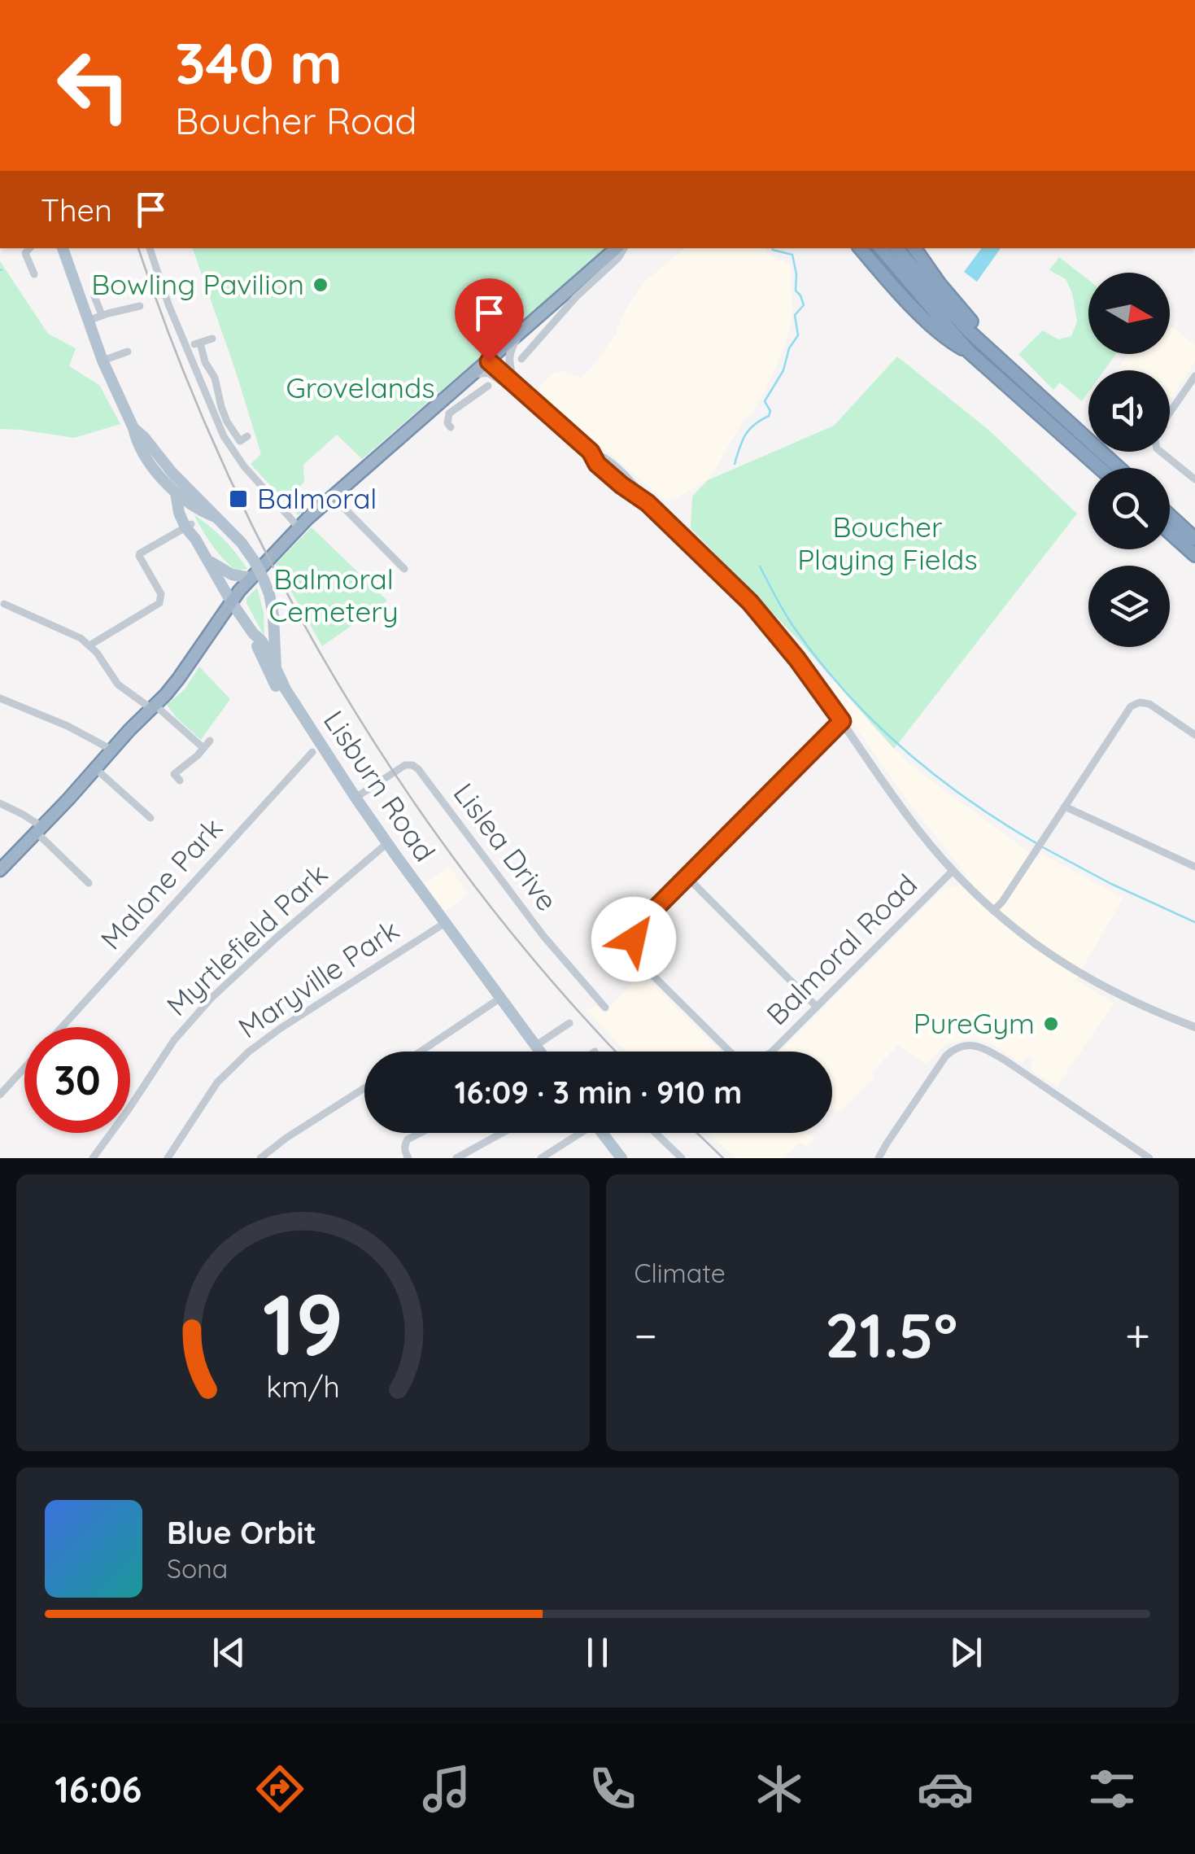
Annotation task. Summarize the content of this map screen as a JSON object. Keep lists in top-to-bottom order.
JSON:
{
  "streets": {
    "main road": ["Lisburn Road"],
    "street": [
      "Lislea Drive",
      "Malone Park",
      "Myrtlefield Park",
      "Balmoral Road",
      "Maryville Park"
    ]
  },
  "crossings": [
    ["Lisburn Road", "Lislea Drive"],
    ["Lisburn Road", "Myrtlefield Park"],
    ["Lisburn Road", "Maryville Park"]
  ],
  "parks": ["Grovelands", "Boucher Playing Fields", "Balmoral Cemetery"],
  "places": {
    "other": ["Bowling Pavilion", "PureGym"],
    "transit": ["Balmoral"]
  },
  "north": "right",
  "page": {
    "turn": ["340 m", "Boucher Road"],
    "then": "Then",
    "limit": "30",
    "trip": "16:09 · 3 min · 910 m",
    "tile": "Climate",
    "heat": ["−", "21.5°", "+"],
    "song": ["Blue Orbit", "Sona"],
    "tabs": "16:06",
    "gauge": ["19", "km/h"]
  }
}
